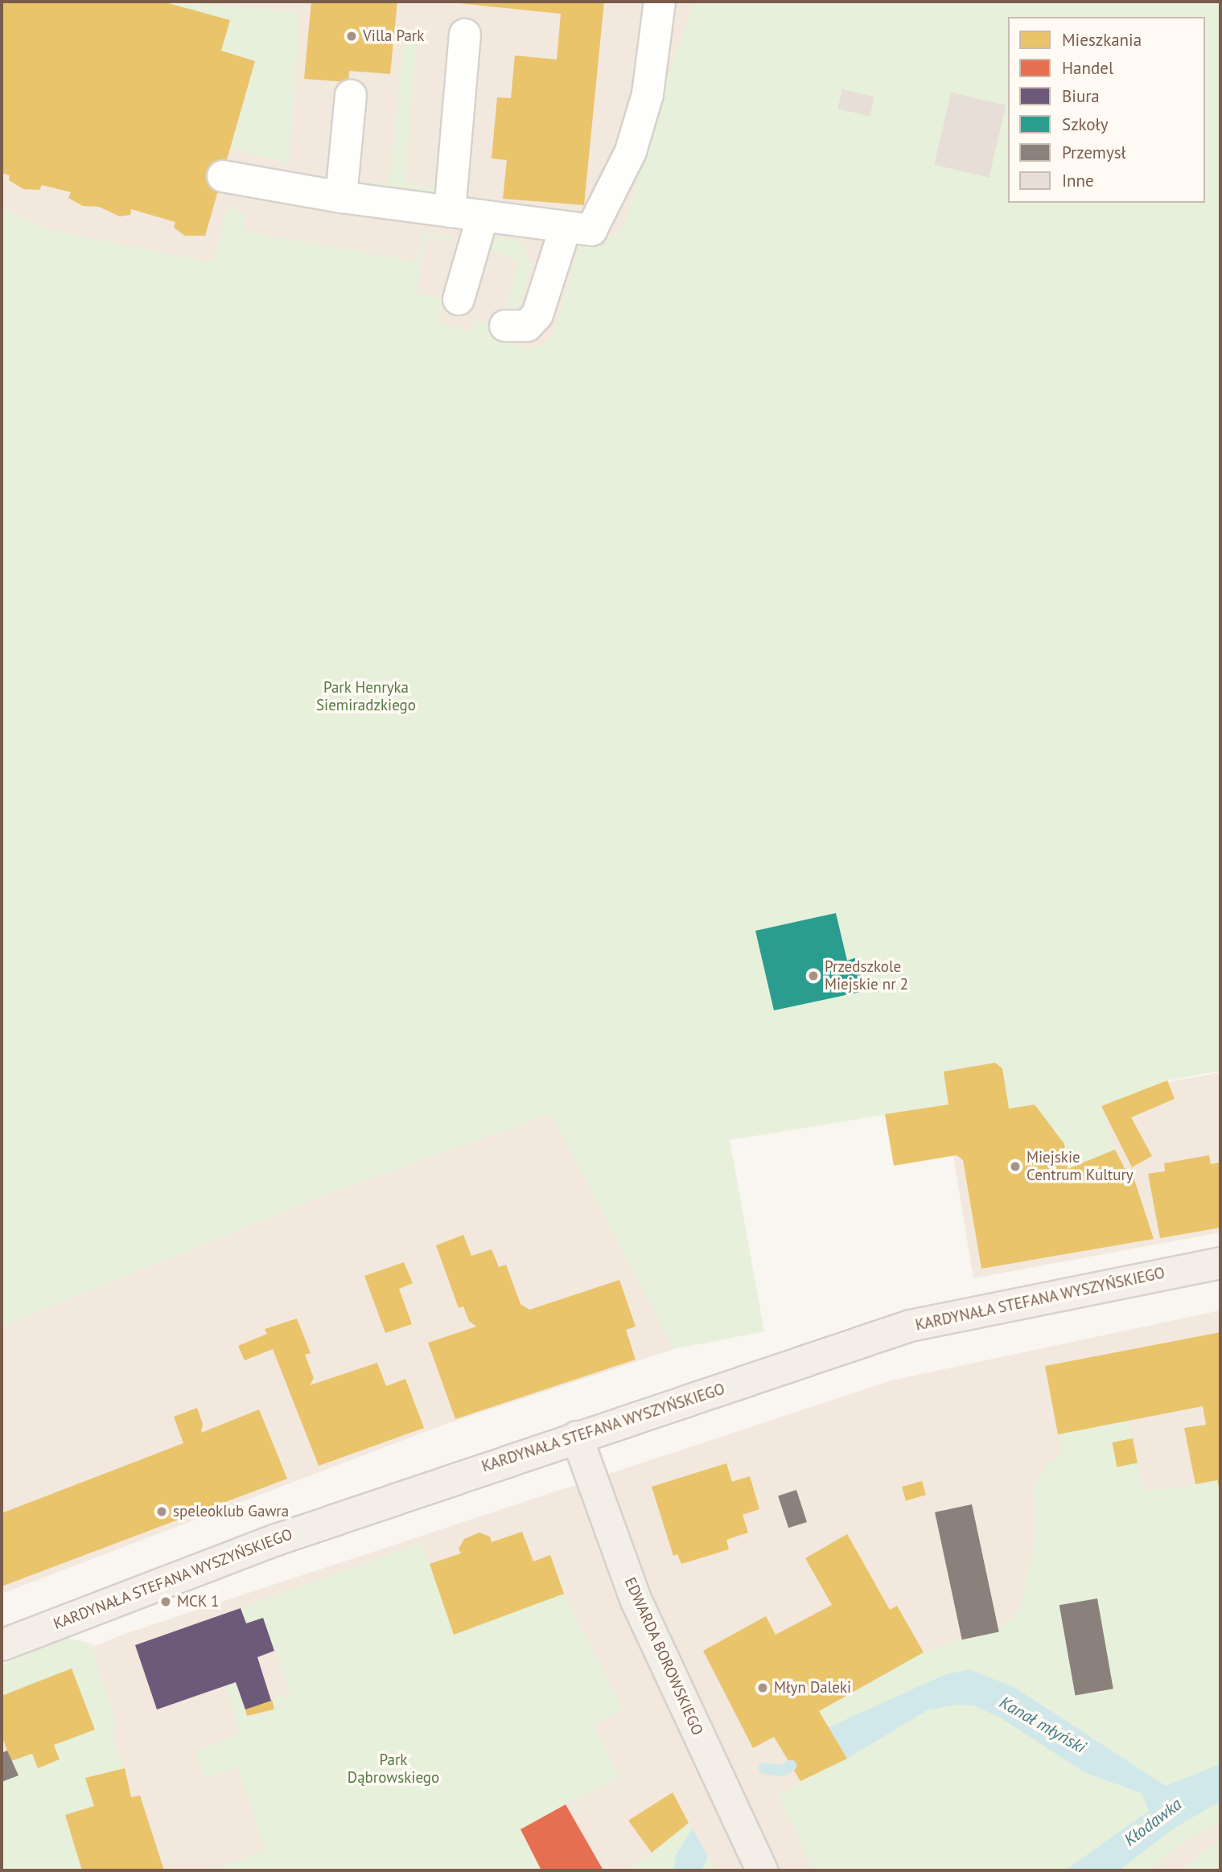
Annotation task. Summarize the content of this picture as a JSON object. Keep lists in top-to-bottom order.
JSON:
{
  "streets": {
    "main road": ["KARDYNAŁA STEFANA WYSZYŃSKIEGO", "EDWARDA BOROWSKIEGO"]
  },
  "crossings": [
    ["KARDYNAŁA STEFANA WYSZYŃSKIEGO", "EDWARDA BOROWSKIEGO"]
  ],
  "water": ["Kanał młyński", "Kłodawka"],
  "parks": ["Park Henryka Siemiradzkiego", "Park Dąbrowskiego"],
  "places": [
    "Villa Park",
    "Przedszkole Miejskie nr 2",
    "Miejskie Centrum Kultury",
    "speleoklub Gawra",
    "MCK 1",
    "Młyn Daleki"
  ],
  "legend": [
    "Mieszkania",
    "Handel",
    "Biura",
    "Szkoły",
    "Przemysł",
    "Inne"
  ]
}
